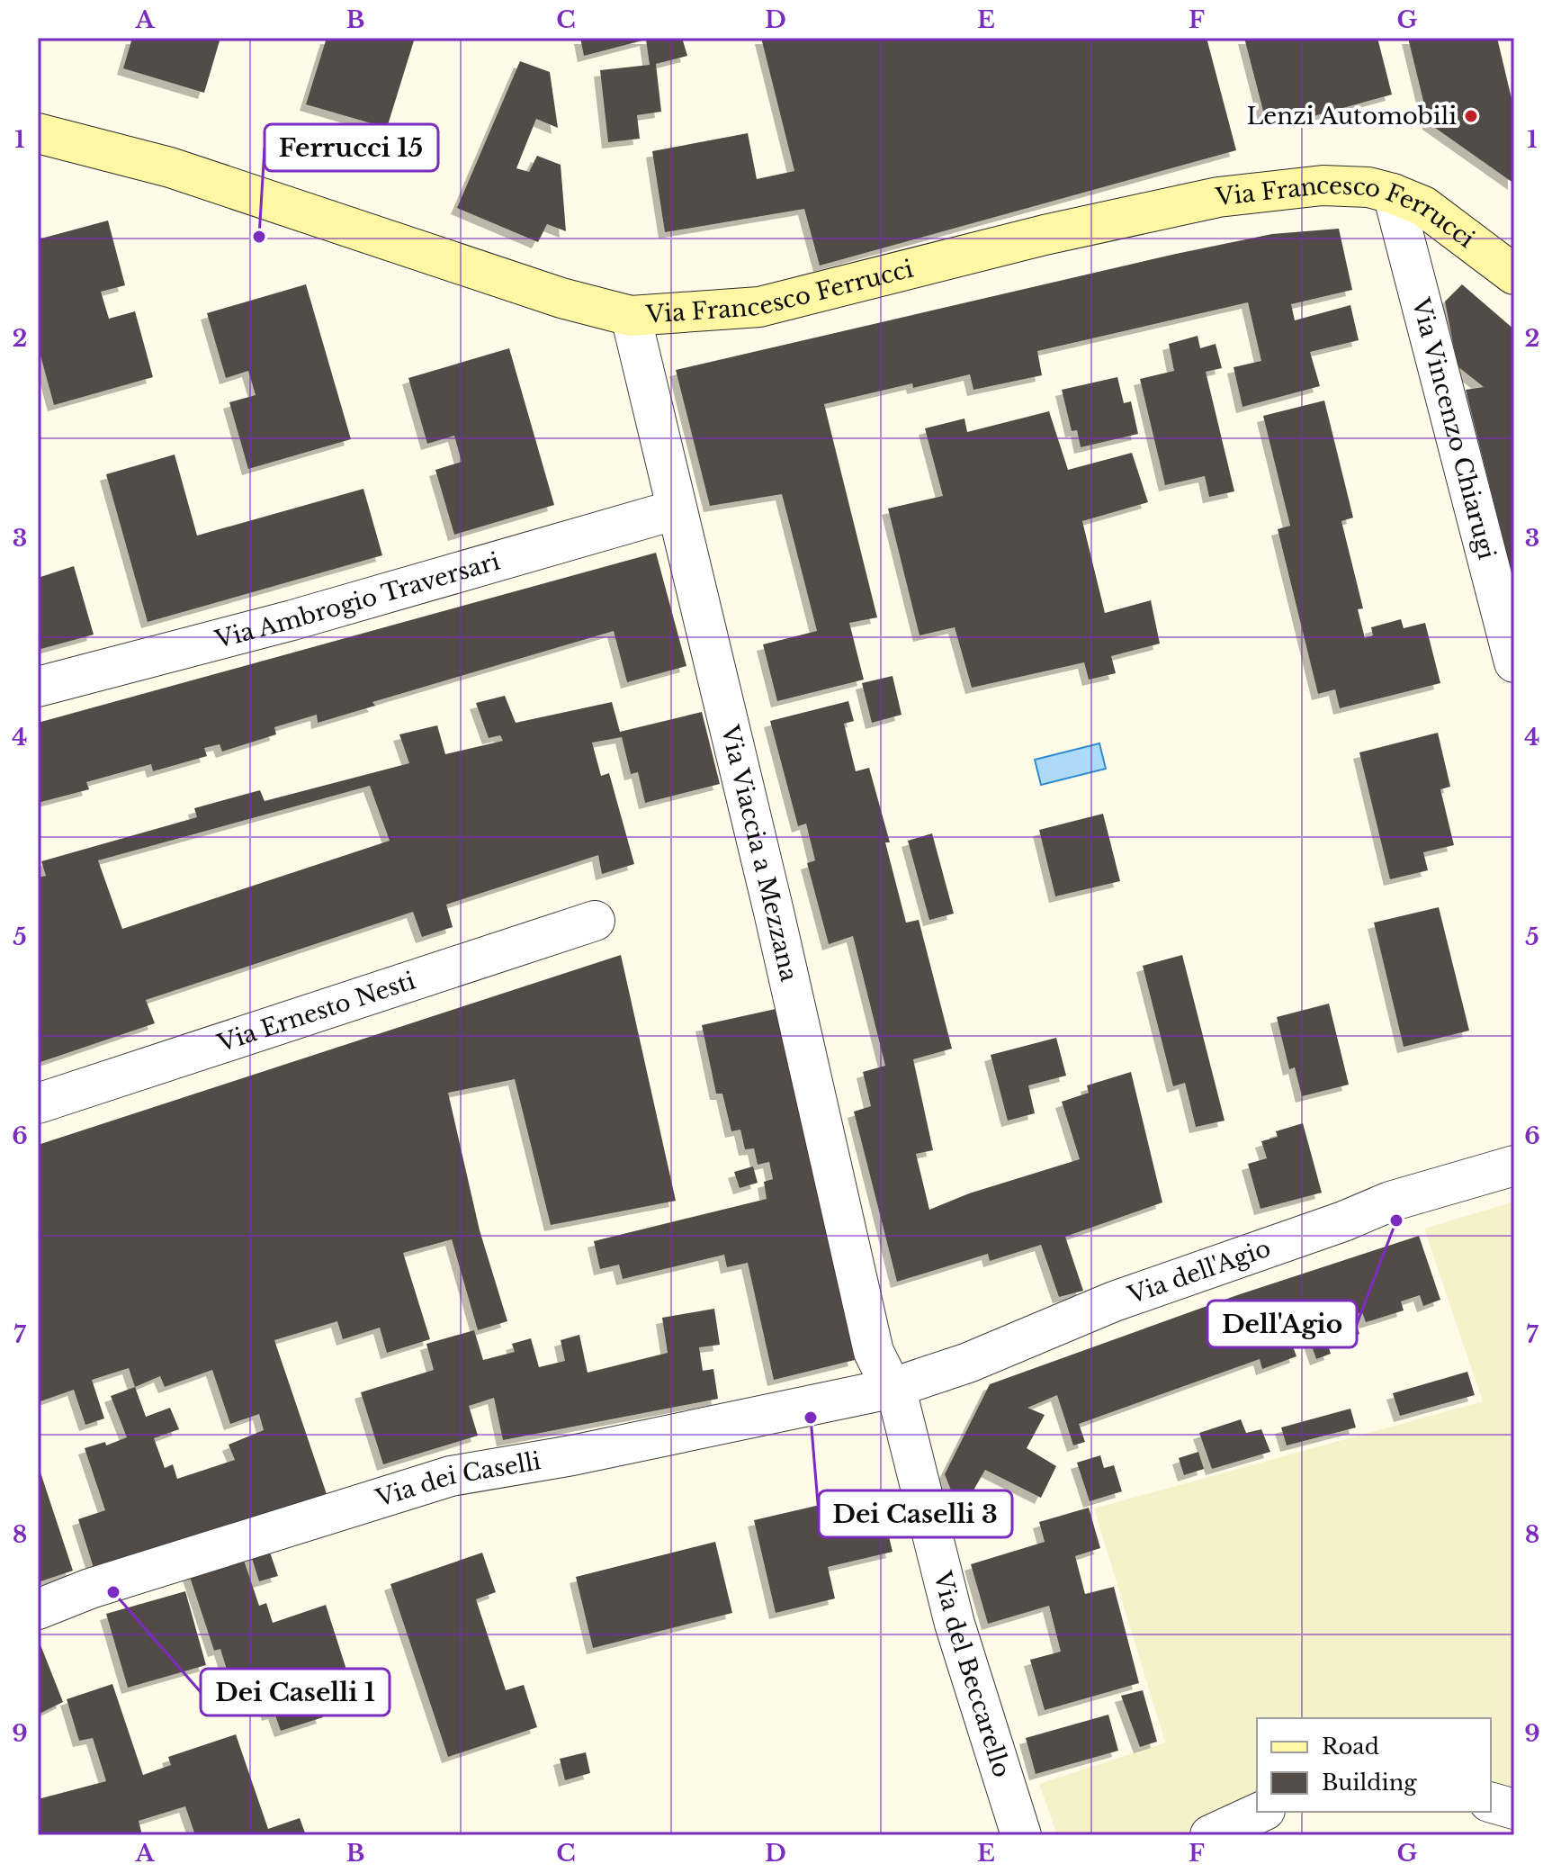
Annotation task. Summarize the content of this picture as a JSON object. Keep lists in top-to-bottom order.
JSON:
{
  "streets": {
    "street": [
      "Via Francesco Ferrucci",
      "Via Vincenzo Chiarugi",
      "Via Ambrogio Traversari",
      "Via Viaccia a Mezzana",
      "Via Ernesto Nesti",
      "Via dell'Agio",
      "Via dei Caselli",
      "Via del Beccarello"
    ]
  },
  "crossings": [
    ["Via Francesco Ferrucci", "Via Vincenzo Chiarugi"],
    ["Via Francesco Ferrucci", "Via Viaccia a Mezzana"],
    ["Via Ambrogio Traversari", "Via Viaccia a Mezzana"],
    ["Via Viaccia a Mezzana", "Via dell'Agio"],
    ["Via Viaccia a Mezzana", "Via dei Caselli"],
    ["Via Viaccia a Mezzana", "Via del Beccarello"],
    ["Via dell'Agio", "Via dei Caselli"],
    ["Via dell'Agio", "Via del Beccarello"],
    ["Via dei Caselli", "Via del Beccarello"]
  ],
  "places": [
    "Lenzi Automobili",
    "Ferrucci 15",
    "Dell'Agio",
    "Dei Caselli 3",
    "Dei Caselli 1"
  ],
  "legend": ["Road", "Building"],
  "grid": {
    "columns": [
      "A",
      "B",
      "C",
      "D",
      "E",
      "F",
      "G"
    ],
    "rows": [
      "1",
      "2",
      "3",
      "4",
      "5",
      "6",
      "7",
      "8",
      "9"
    ]
  }
}
